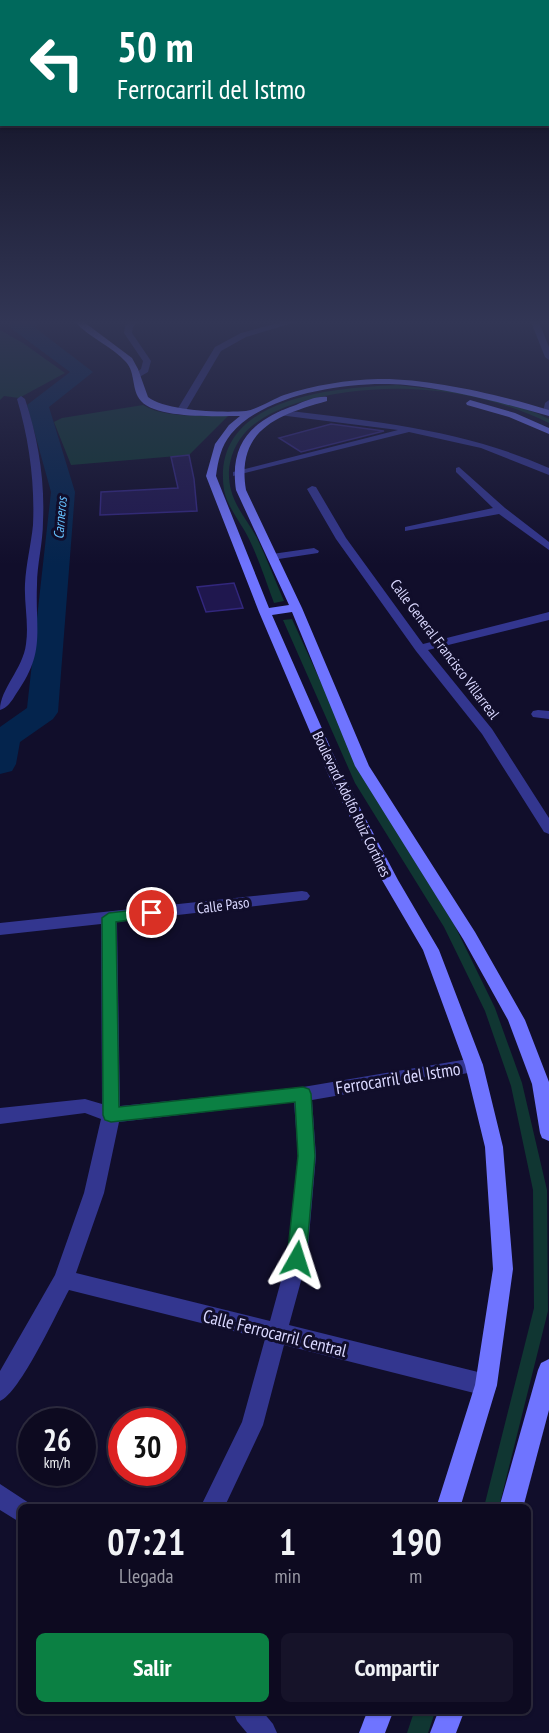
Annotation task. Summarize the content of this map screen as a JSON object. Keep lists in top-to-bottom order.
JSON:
{
  "streets": {
    "main road": ["Boulevard Adolfo Ruiz Cortines"],
    "street": [
      "Calle General Francisco Villarreal",
      "Calle Paso",
      "Ferrocarril del Istmo",
      "Calle Ferrocarril Central"
    ]
  },
  "crossings": [
    ["Boulevard Adolfo Ruiz Cortines", "Ferrocarril del Istmo"],
    ["Boulevard Adolfo Ruiz Cortines", "Calle Ferrocarril Central"]
  ],
  "water": ["Carneros"],
  "page": {
    "turn": ["50 m", "Ferrocarril del Istmo"],
    "speed": "26 km/h",
    "limit": "30",
    "eta": [
      "07:21",
      "Llegada",
      "1",
      "min",
      "190",
      "m"
    ],
    "buttons": ["Salir", "Compartir"]
  }
}
